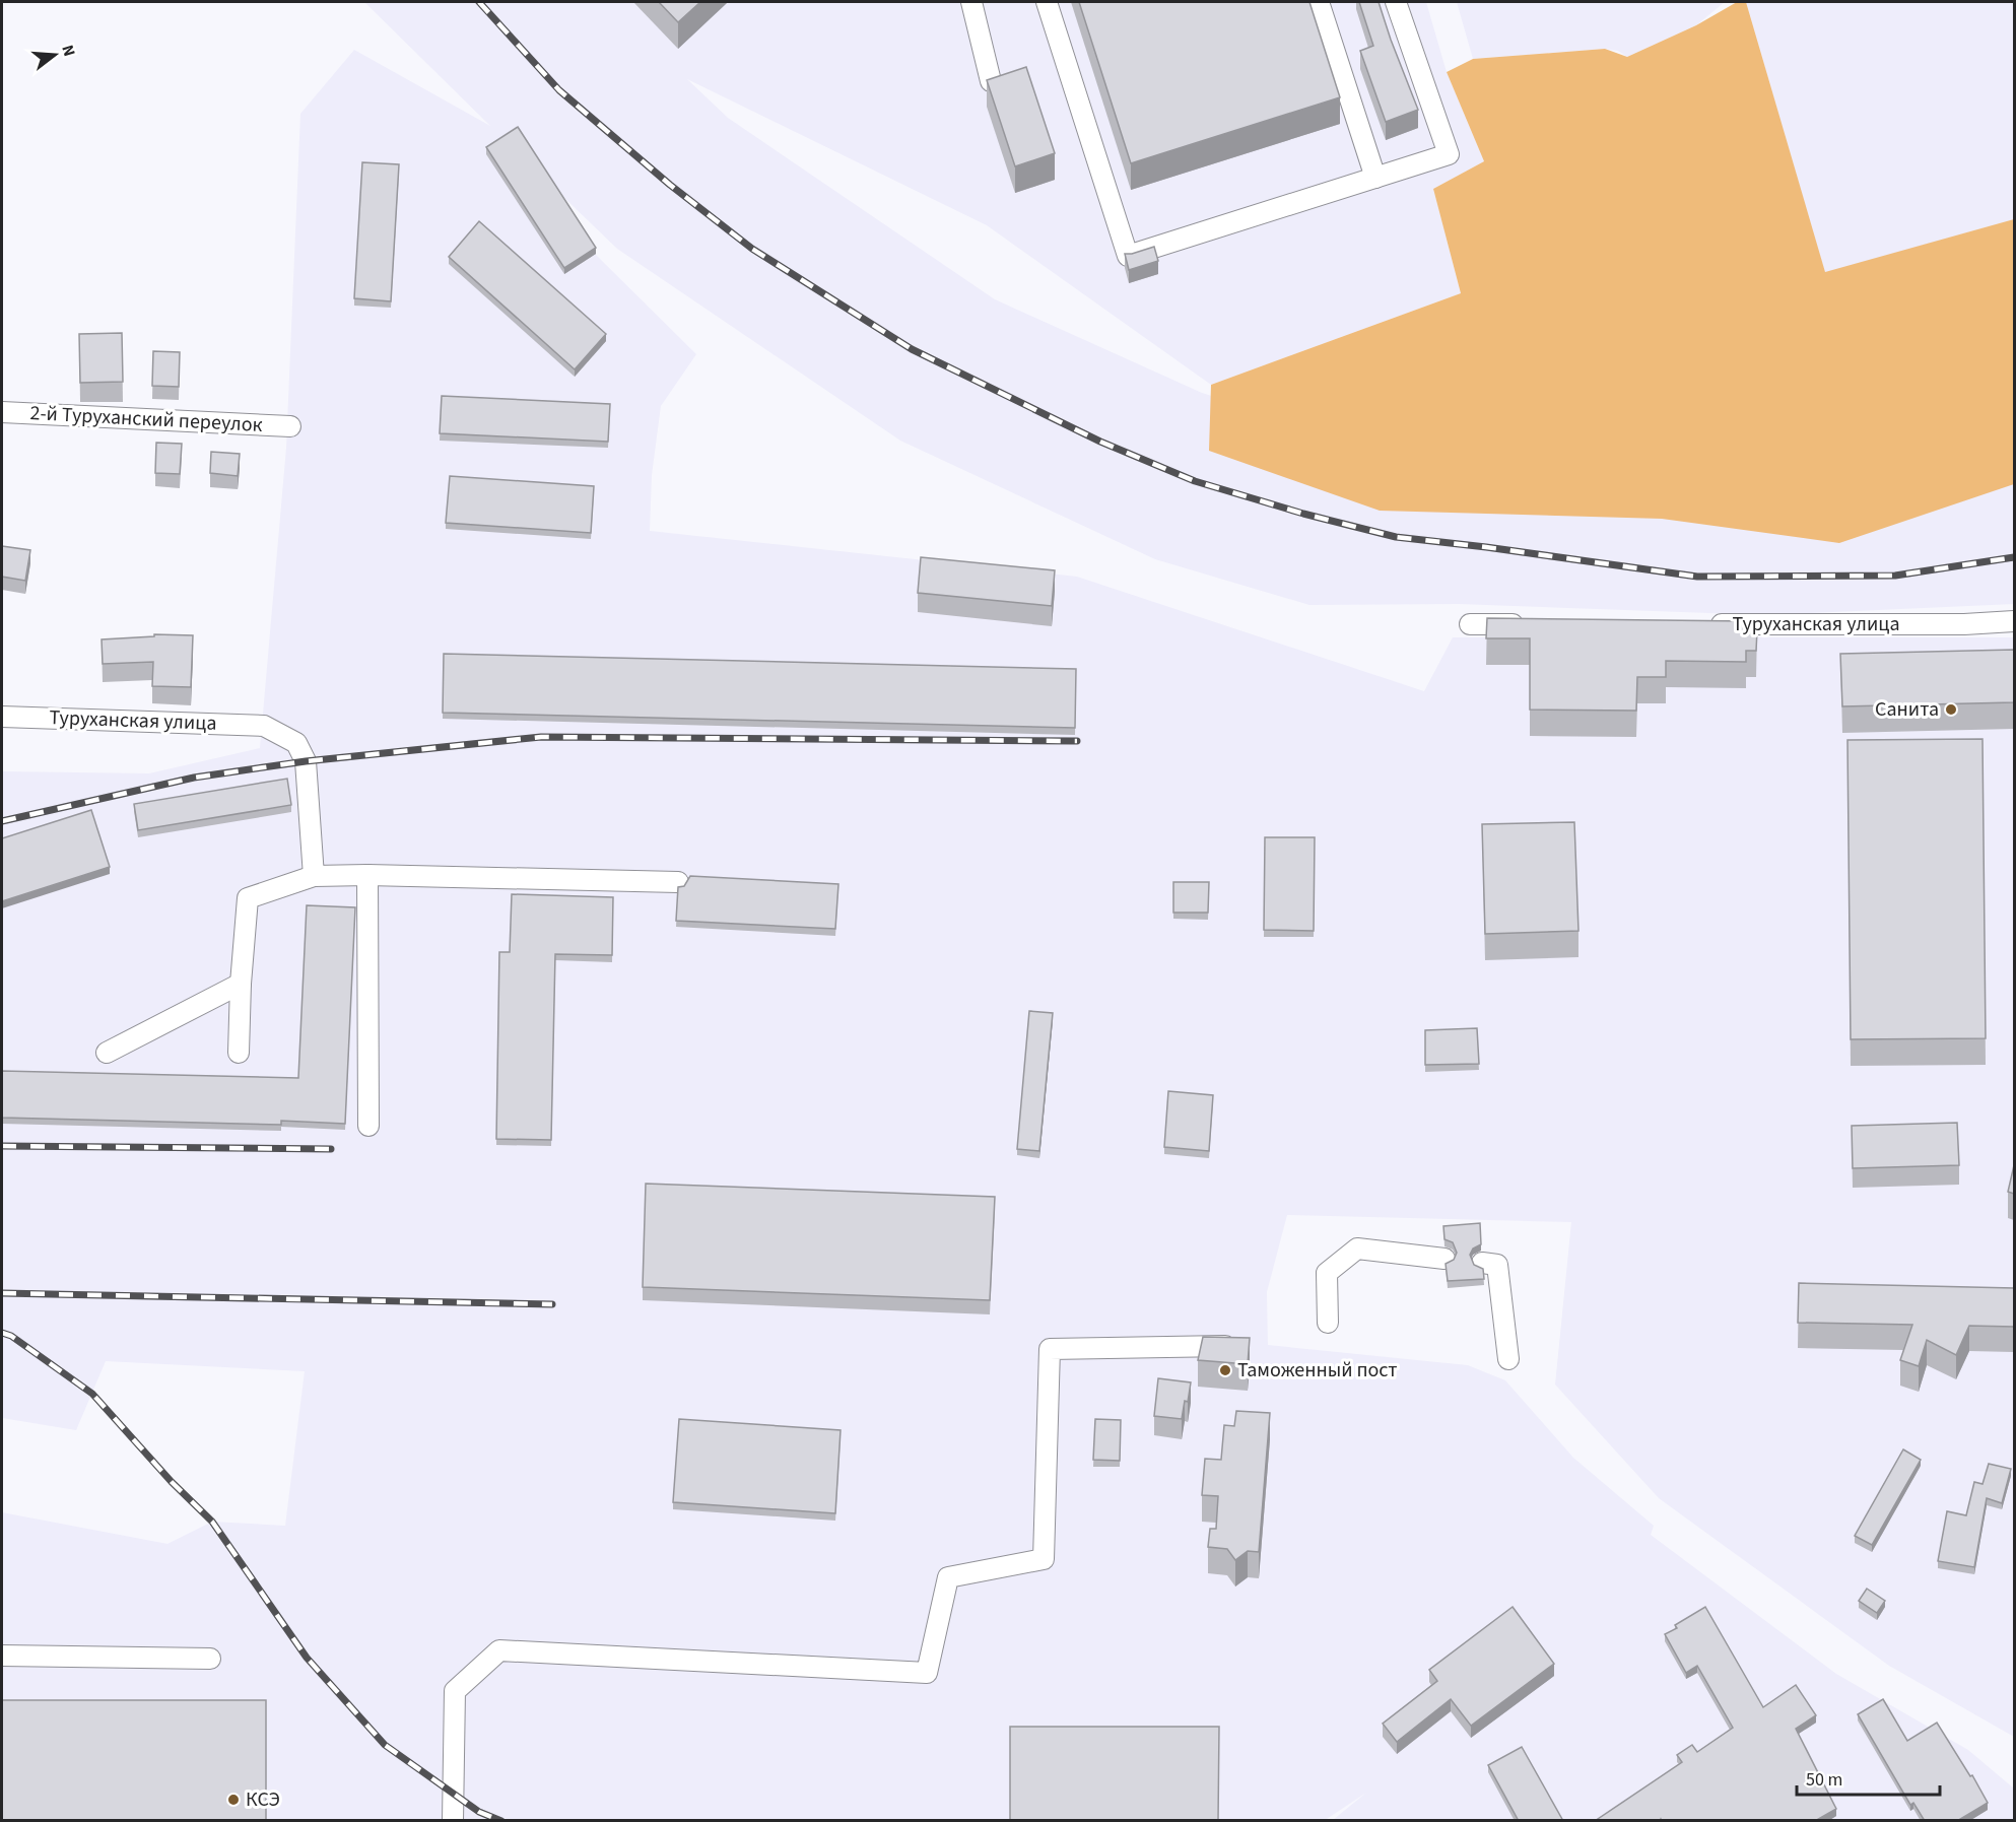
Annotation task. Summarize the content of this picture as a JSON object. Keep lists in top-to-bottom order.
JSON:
{
  "streets": {
    "street": ["2-й Туруханский переулок", "Туруханская улица"]
  },
  "places": ["Санита", "Таможенный пост", "КСЭ"],
  "scale_bar": "50 m",
  "north": "right"
}
